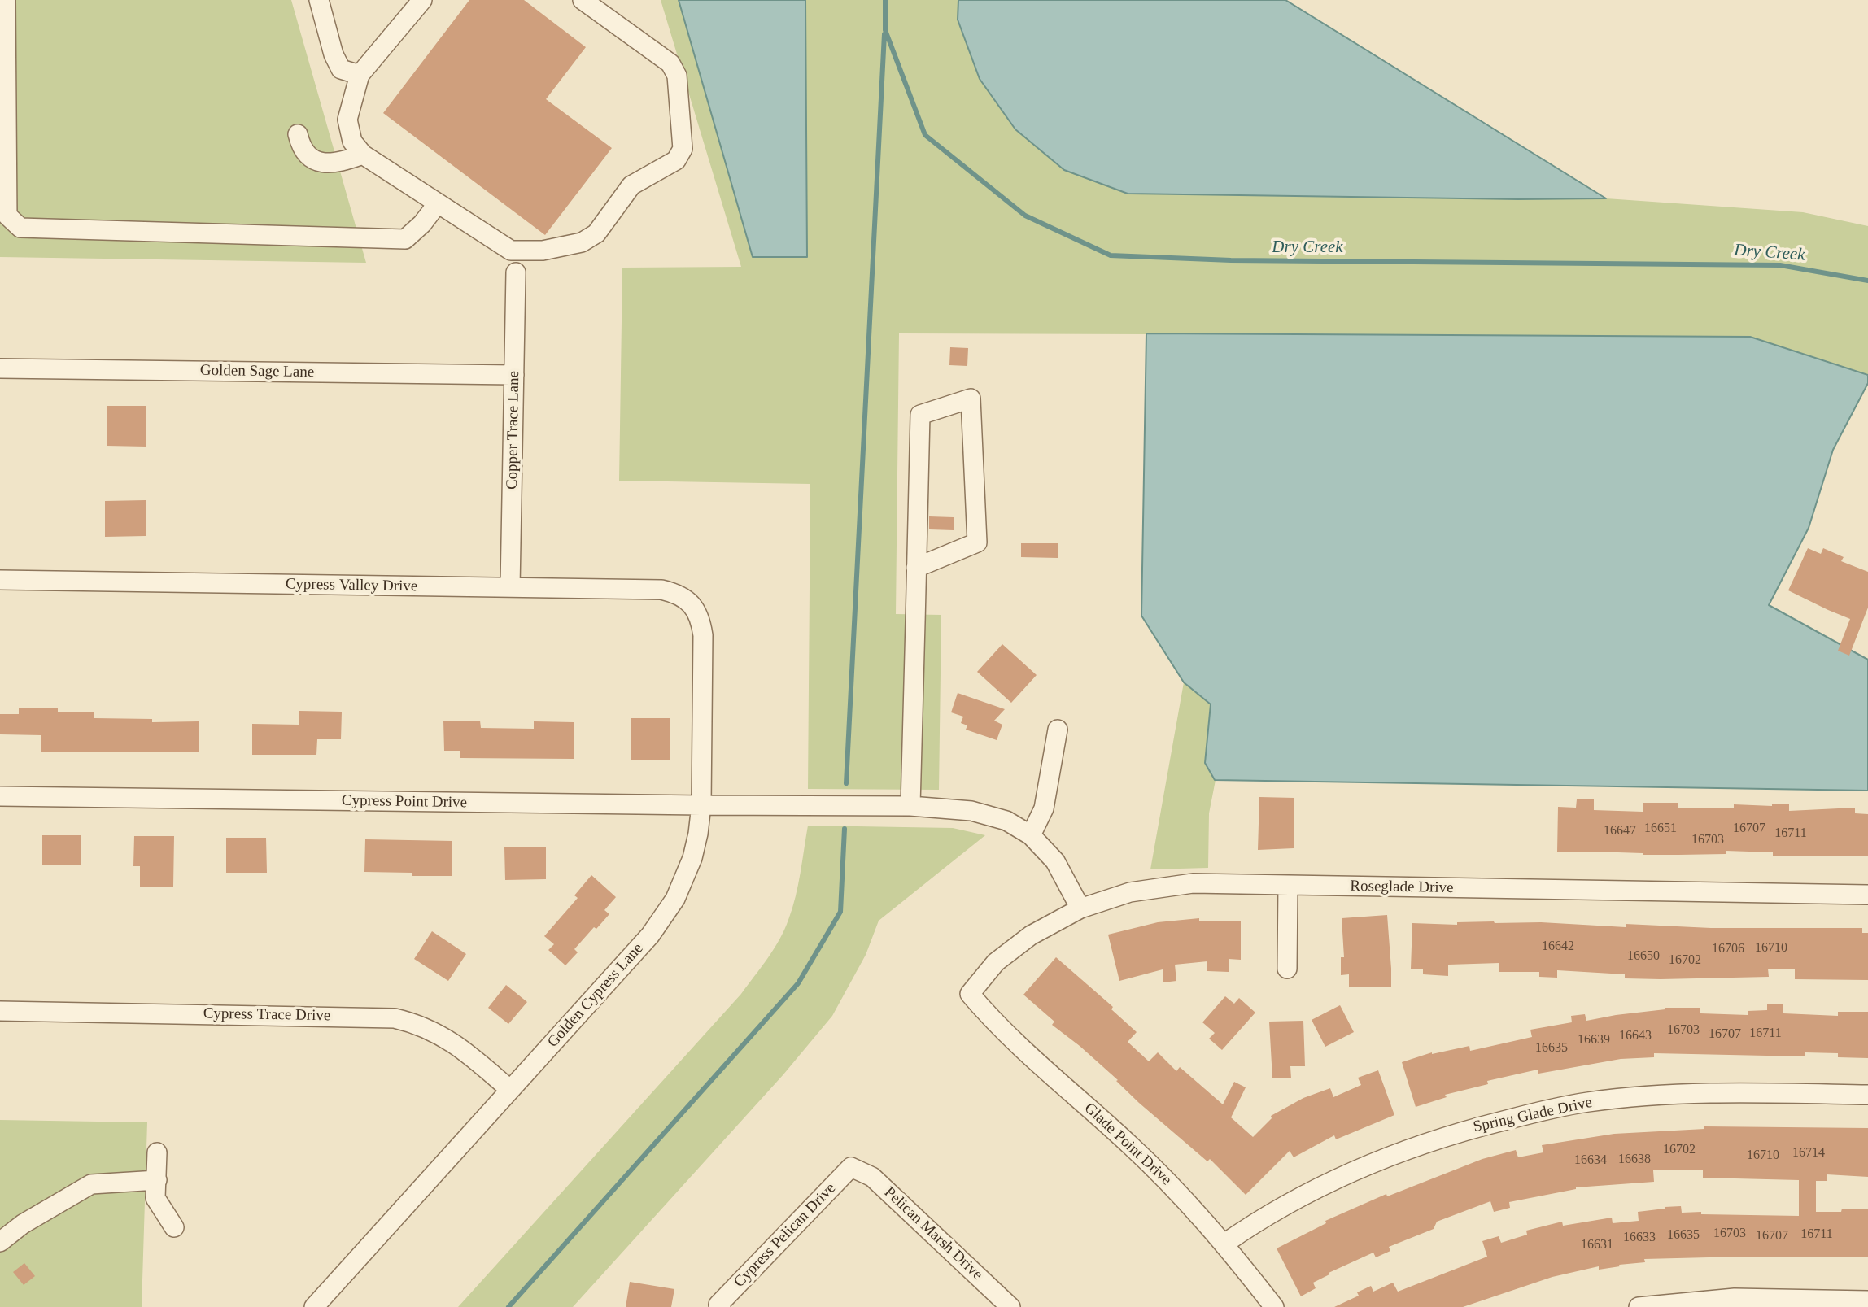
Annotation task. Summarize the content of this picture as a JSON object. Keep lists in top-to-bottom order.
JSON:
{
  "streets": {
    "street": [
      "Golden Sage Lane",
      "Copper Trace Lane",
      "Cypress Valley Drive",
      "Cypress Point Drive",
      "Roseglade Drive",
      "Golden Cypress Lane",
      "Cypress Trace Drive",
      "Spring Glade Drive",
      "Glade Point Drive",
      "Pelican Marsh Drive",
      "Cypress Pelican Drive"
    ]
  },
  "crossings": [
    ["Golden Sage Lane", "Copper Trace Lane"],
    ["Copper Trace Lane", "Cypress Valley Drive"],
    ["Cypress Valley Drive", "Golden Cypress Lane"],
    ["Cypress Point Drive", "Golden Cypress Lane"],
    ["Roseglade Drive", "Glade Point Drive"],
    ["Golden Cypress Lane", "Cypress Trace Drive"],
    ["Spring Glade Drive", "Glade Point Drive"],
    ["Pelican Marsh Drive", "Cypress Pelican Drive"]
  ],
  "water": ["Dry Creek"],
  "house_numbers": [
    "16651",
    "16707",
    "16647",
    "16711",
    "16703",
    "16642",
    "16710",
    "16706",
    "16650",
    "16702",
    "16703",
    "16711",
    "16707",
    "16643",
    "16639",
    "16635",
    "16702",
    "16714",
    "16710",
    "16638",
    "16634",
    "16703",
    "16711",
    "16635",
    "16707",
    "16633",
    "16631"
  ]
}
